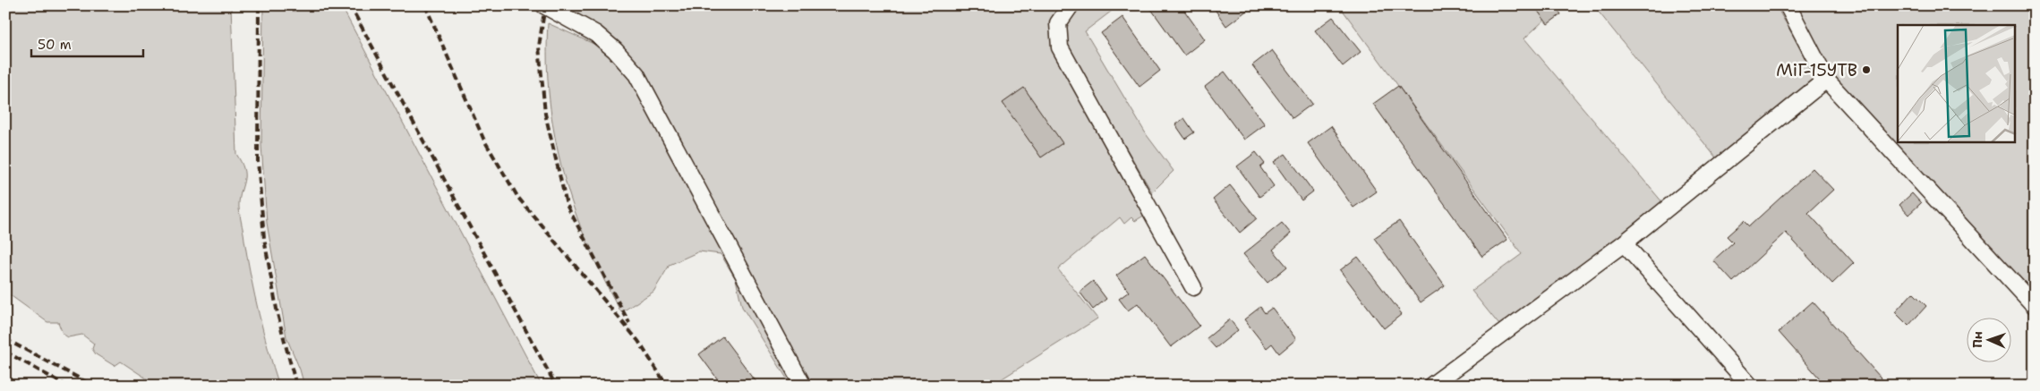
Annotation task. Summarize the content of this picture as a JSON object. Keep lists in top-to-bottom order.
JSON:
{
  "places": ["МіГ-15УТВ"],
  "scale_bar": "50 m",
  "north": "left"
}
